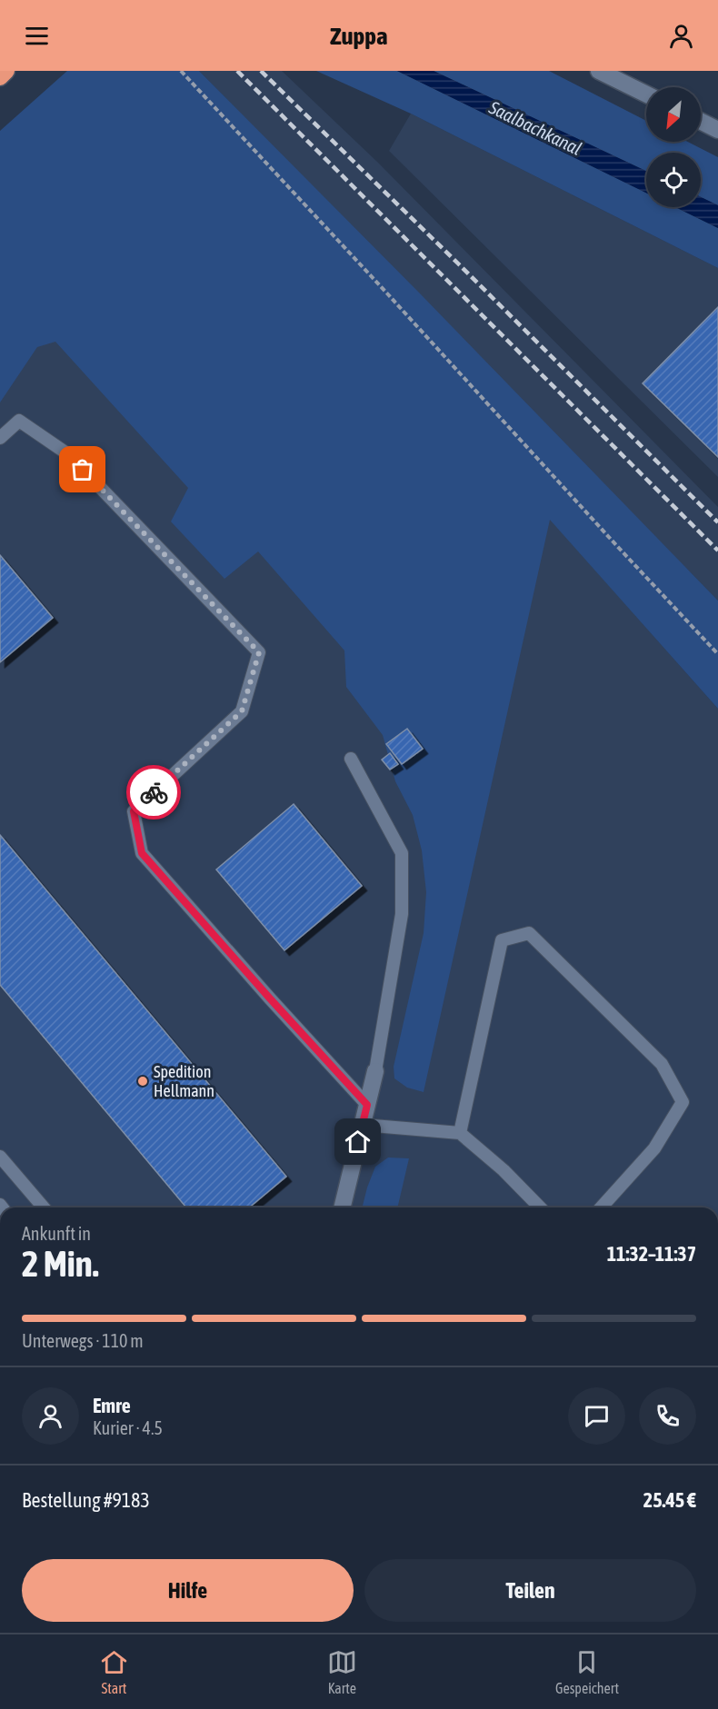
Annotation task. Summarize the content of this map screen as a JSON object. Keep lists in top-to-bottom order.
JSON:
{
  "water": ["Saalbachkanal"],
  "places": ["Spedition Hellmann"],
  "north": "bottom left",
  "page": {
    "header": "Zuppa",
    "heading": ["2 Min.", "Ankunft in", "11:32–11:37"],
    "panel": [
      "Emre",
      "Kurier · 4.5",
      "Bestellung #9183",
      "25.45 €"
    ],
    "bar": "Unterwegs · 110 m",
    "buttons": ["Hilfe", "Teilen"],
    "tabs": ["Start", "Karte", "Gespeichert"]
  }
}
